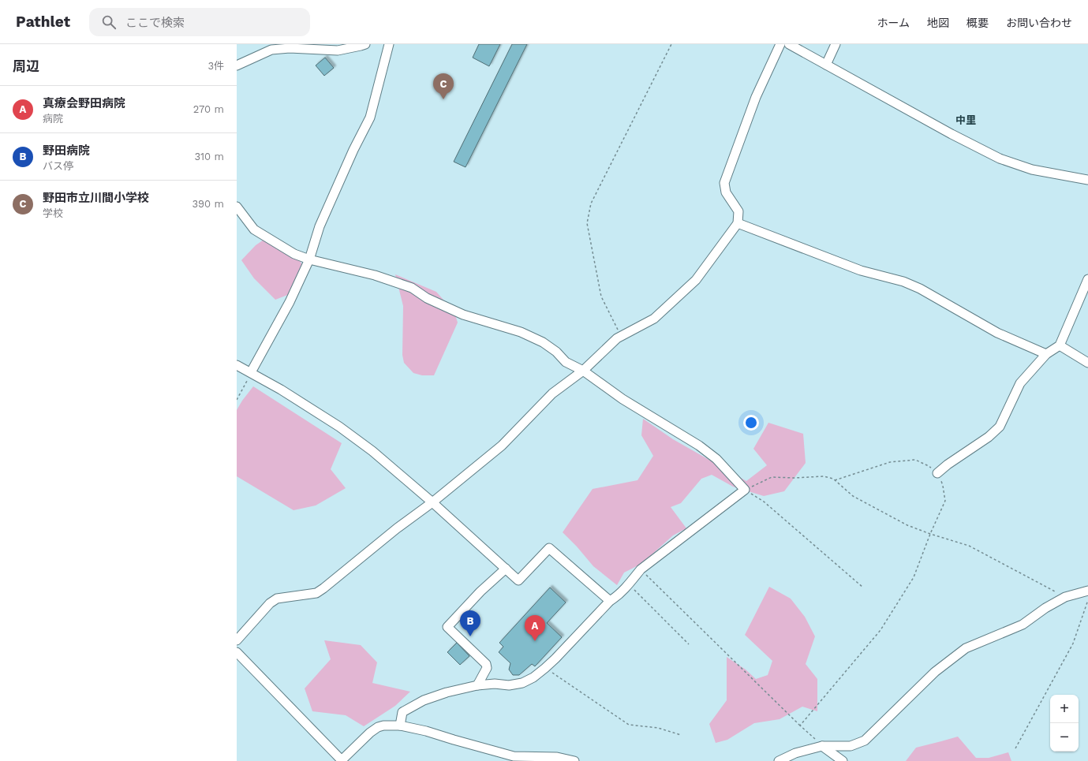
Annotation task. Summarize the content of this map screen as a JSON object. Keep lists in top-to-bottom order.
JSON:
{
  "districts": ["中里"],
  "page": {
    "header": "Pathlet",
    "search": "ここで検索",
    "nav": [
      "ホーム",
      "地図",
      "概要",
      "お問い合わせ"
    ],
    "heading": ["周辺", "3件"],
    "pins": ["C", "B", "A"],
    "list": [
      {
        "mark": "A",
        "name": "真療会野田病院",
        "note": "病院",
        "value": "270 m"
      },
      {
        "mark": "B",
        "name": "野田病院",
        "note": "バス停",
        "value": "310 m"
      },
      {
        "mark": "C",
        "name": "野田市立川間小学校",
        "note": "学校",
        "value": "390 m"
      }
    ],
    "map_buttons": ["+", "−"]
  }
}
